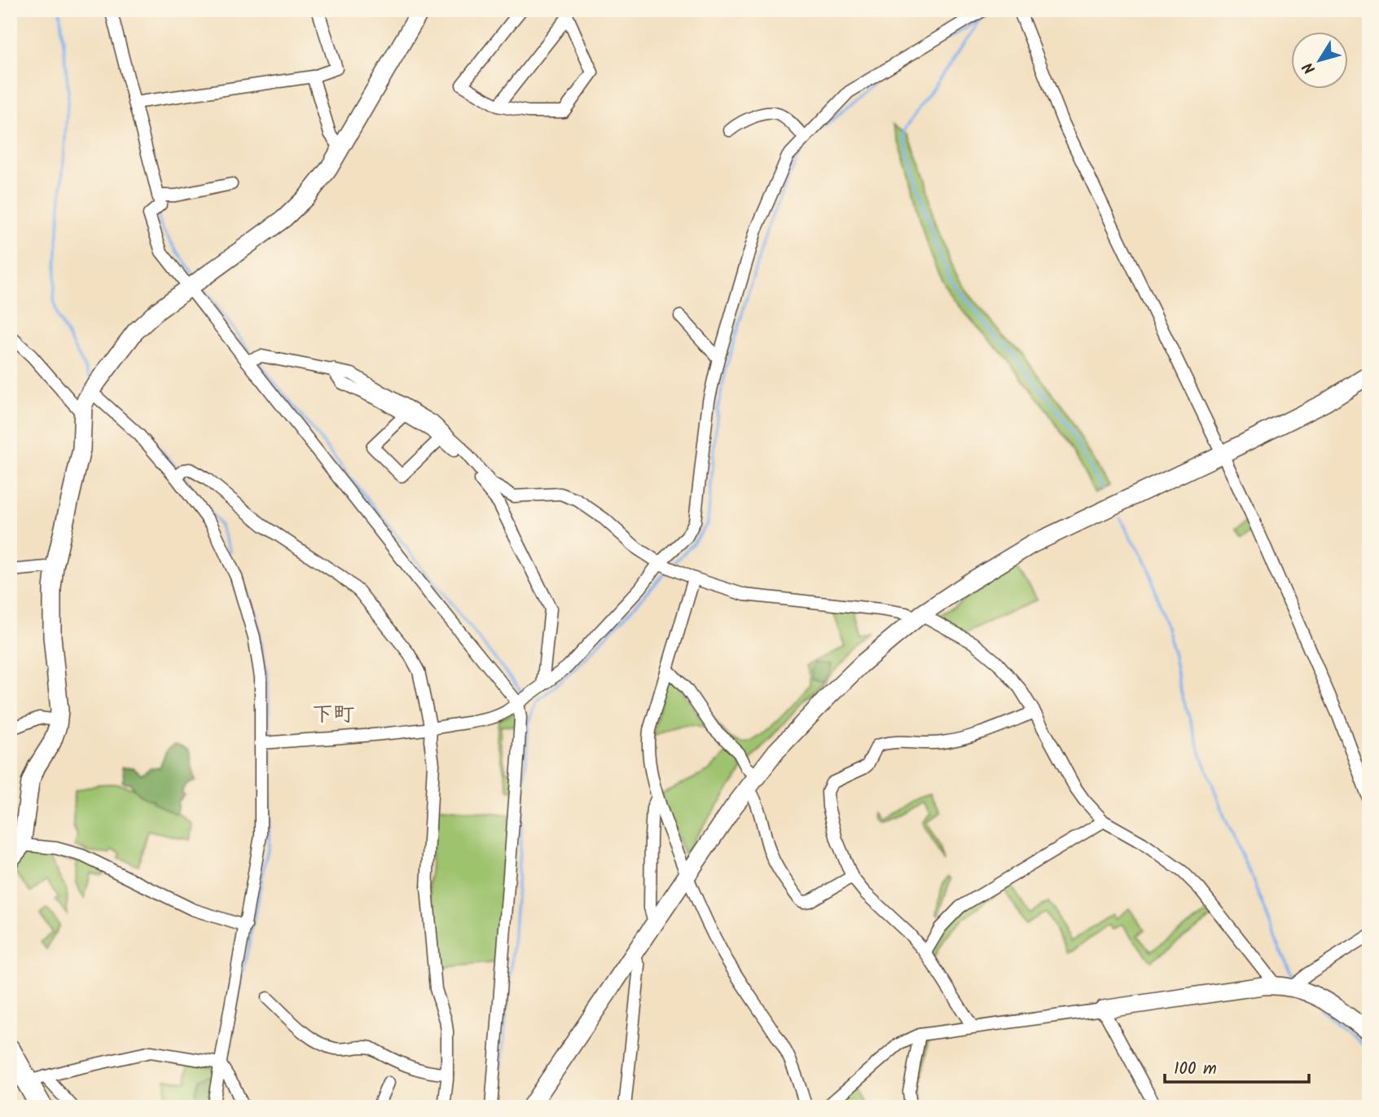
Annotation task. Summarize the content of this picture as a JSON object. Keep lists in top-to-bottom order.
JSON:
{
  "districts": ["下町"],
  "scale_bar": "100 m",
  "north": "bottom left"
}
